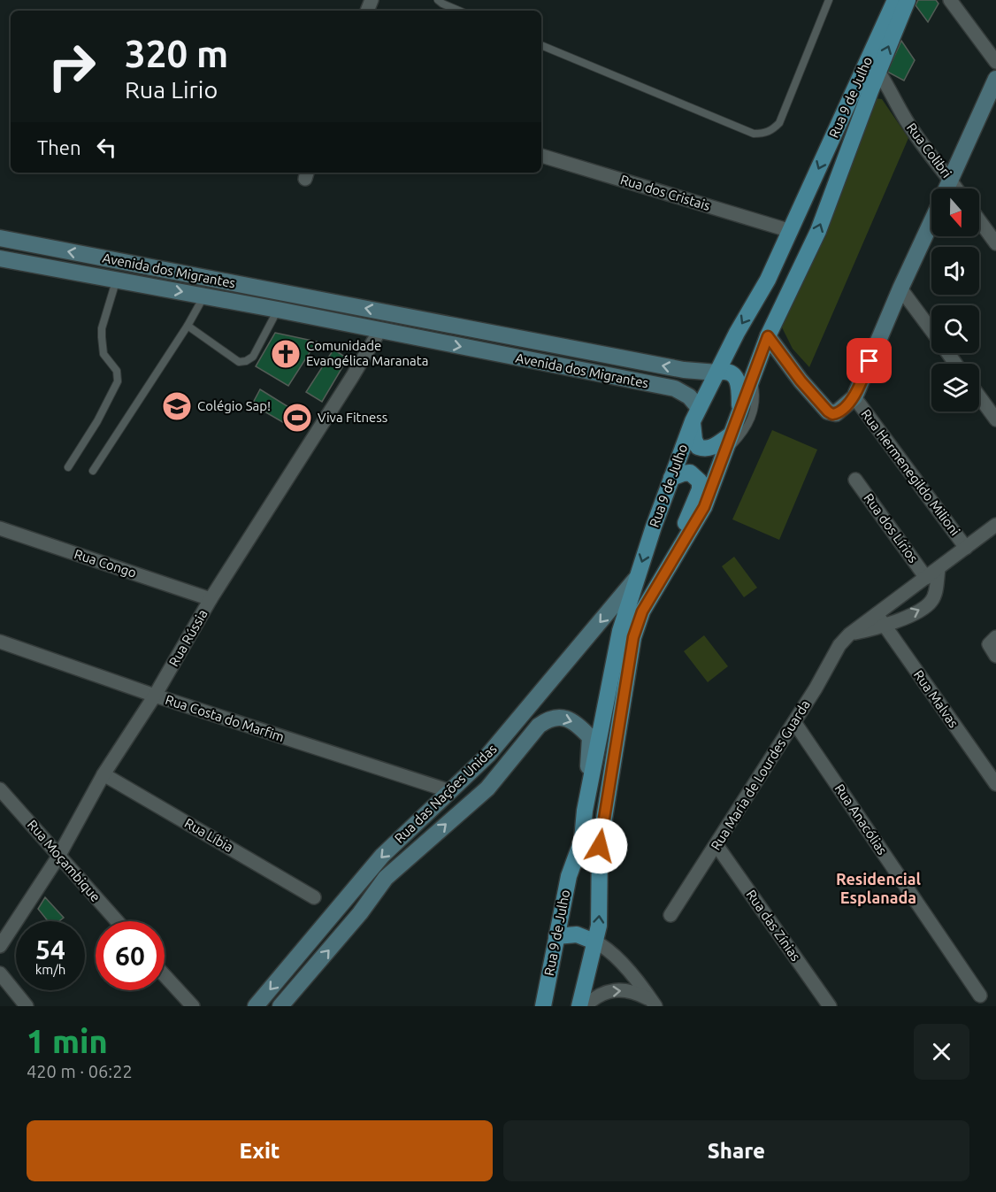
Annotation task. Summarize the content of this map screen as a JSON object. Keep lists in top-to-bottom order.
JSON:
{
  "streets": {
    "main road": ["Rua 9 de Julho"],
    "street": [
      "Rua Colibri",
      "Rua dos Cristais",
      "Avenida dos Migrantes",
      "Rua Hermenegildo Milioni",
      "Rua dos Lírios",
      "Rua Congo",
      "Rua Rússia",
      "Rua Malvas",
      "Rua Costa do Marfim",
      "Rua Maria de Lourdes Guarda",
      "Rua das Nações Unidas",
      "Rua Anacólias",
      "Rua Líbia",
      "Rua Moçambique",
      "Rua das Zínias"
    ]
  },
  "crossings": [
    ["Rua 9 de Julho", "Rua Colibri"],
    ["Rua 9 de Julho", "Rua dos Cristais"],
    ["Rua 9 de Julho", "Avenida dos Migrantes"],
    ["Rua 9 de Julho", "Rua das Nações Unidas"],
    ["Avenida dos Migrantes", "Rua Rússia"],
    ["Rua Hermenegildo Milioni", "Rua Maria de Lourdes Guarda"],
    ["Rua dos Lírios", "Rua Maria de Lourdes Guarda"],
    ["Rua Congo", "Rua Rússia"],
    ["Rua Rússia", "Rua Costa do Marfim"],
    ["Rua Rússia", "Rua Líbia"],
    ["Rua Rússia", "Rua Moçambique"],
    ["Rua Malvas", "Rua Maria de Lourdes Guarda"],
    ["Rua Costa do Marfim", "Rua das Nações Unidas"],
    ["Rua Maria de Lourdes Guarda", "Rua Anacólias"],
    ["Rua Maria de Lourdes Guarda", "Rua das Zínias"]
  ],
  "districts": ["Residencial Esplanada"],
  "places": {
    "church": ["Comunidade Evangélica Maranata"],
    "school or university": ["Colégio Sap!"],
    "sports": ["Viva Fitness"]
  },
  "north": "bottom",
  "page": {
    "turn": ["320 m", "Rua Lirio"],
    "then": "Then",
    "speed": "54 km/h",
    "limit": "60",
    "heading": ["1 min", "420 m · 06:22"],
    "buttons": ["Exit", "Share"]
  }
}
